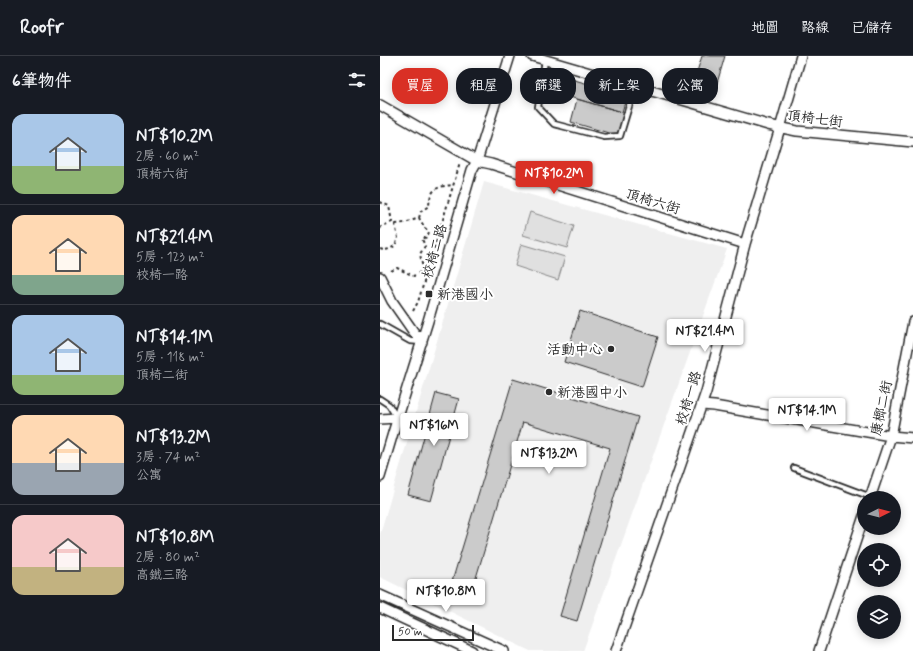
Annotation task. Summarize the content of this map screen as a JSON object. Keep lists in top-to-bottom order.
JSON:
{
  "streets": {
    "street": [
      "頂椅七街",
      "頂椅六街",
      "校椅二路",
      "校椅一路",
      "康榔二街"
    ]
  },
  "crossings": [
    ["頂椅七街", "校椅一路"],
    ["頂椅六街", "校椅二路"],
    ["頂椅六街", "校椅一路"]
  ],
  "places": {
    "transit": ["新港國小"],
    "other": ["活動中心", "新港國中小"]
  },
  "scale_bar": "50 m",
  "north": "right",
  "page": {
    "header": "Roofr",
    "nav": ["地圖", "路線", "已儲存"],
    "heading": "6筆物件",
    "chip": [
      "買屋",
      "租屋",
      "篩選",
      "新上架",
      "公寓"
    ],
    "list": [
      {
        "name": "NT$10.2M",
        "note": "2房 · 60 m² · 頂椅六街"
      },
      {
        "name": "NT$21.4M",
        "note": "5房 · 123 m² · 校椅一路"
      },
      {
        "name": "NT$14.1M",
        "note": "5房 · 118 m² · 頂椅二街"
      },
      {
        "name": "NT$13.2M",
        "note": "3房 · 74 m² · 公寓"
      },
      {
        "name": "NT$10.8M",
        "note": "2房 · 80 m² · 高鐵三路"
      }
    ],
    "price": [
      "NT$10.2M",
      "NT$21.4M",
      "NT$14.1M",
      "NT$16M",
      "NT$13.2M",
      "NT$10.8M"
    ],
    "scale": "50 m"
  }
}
